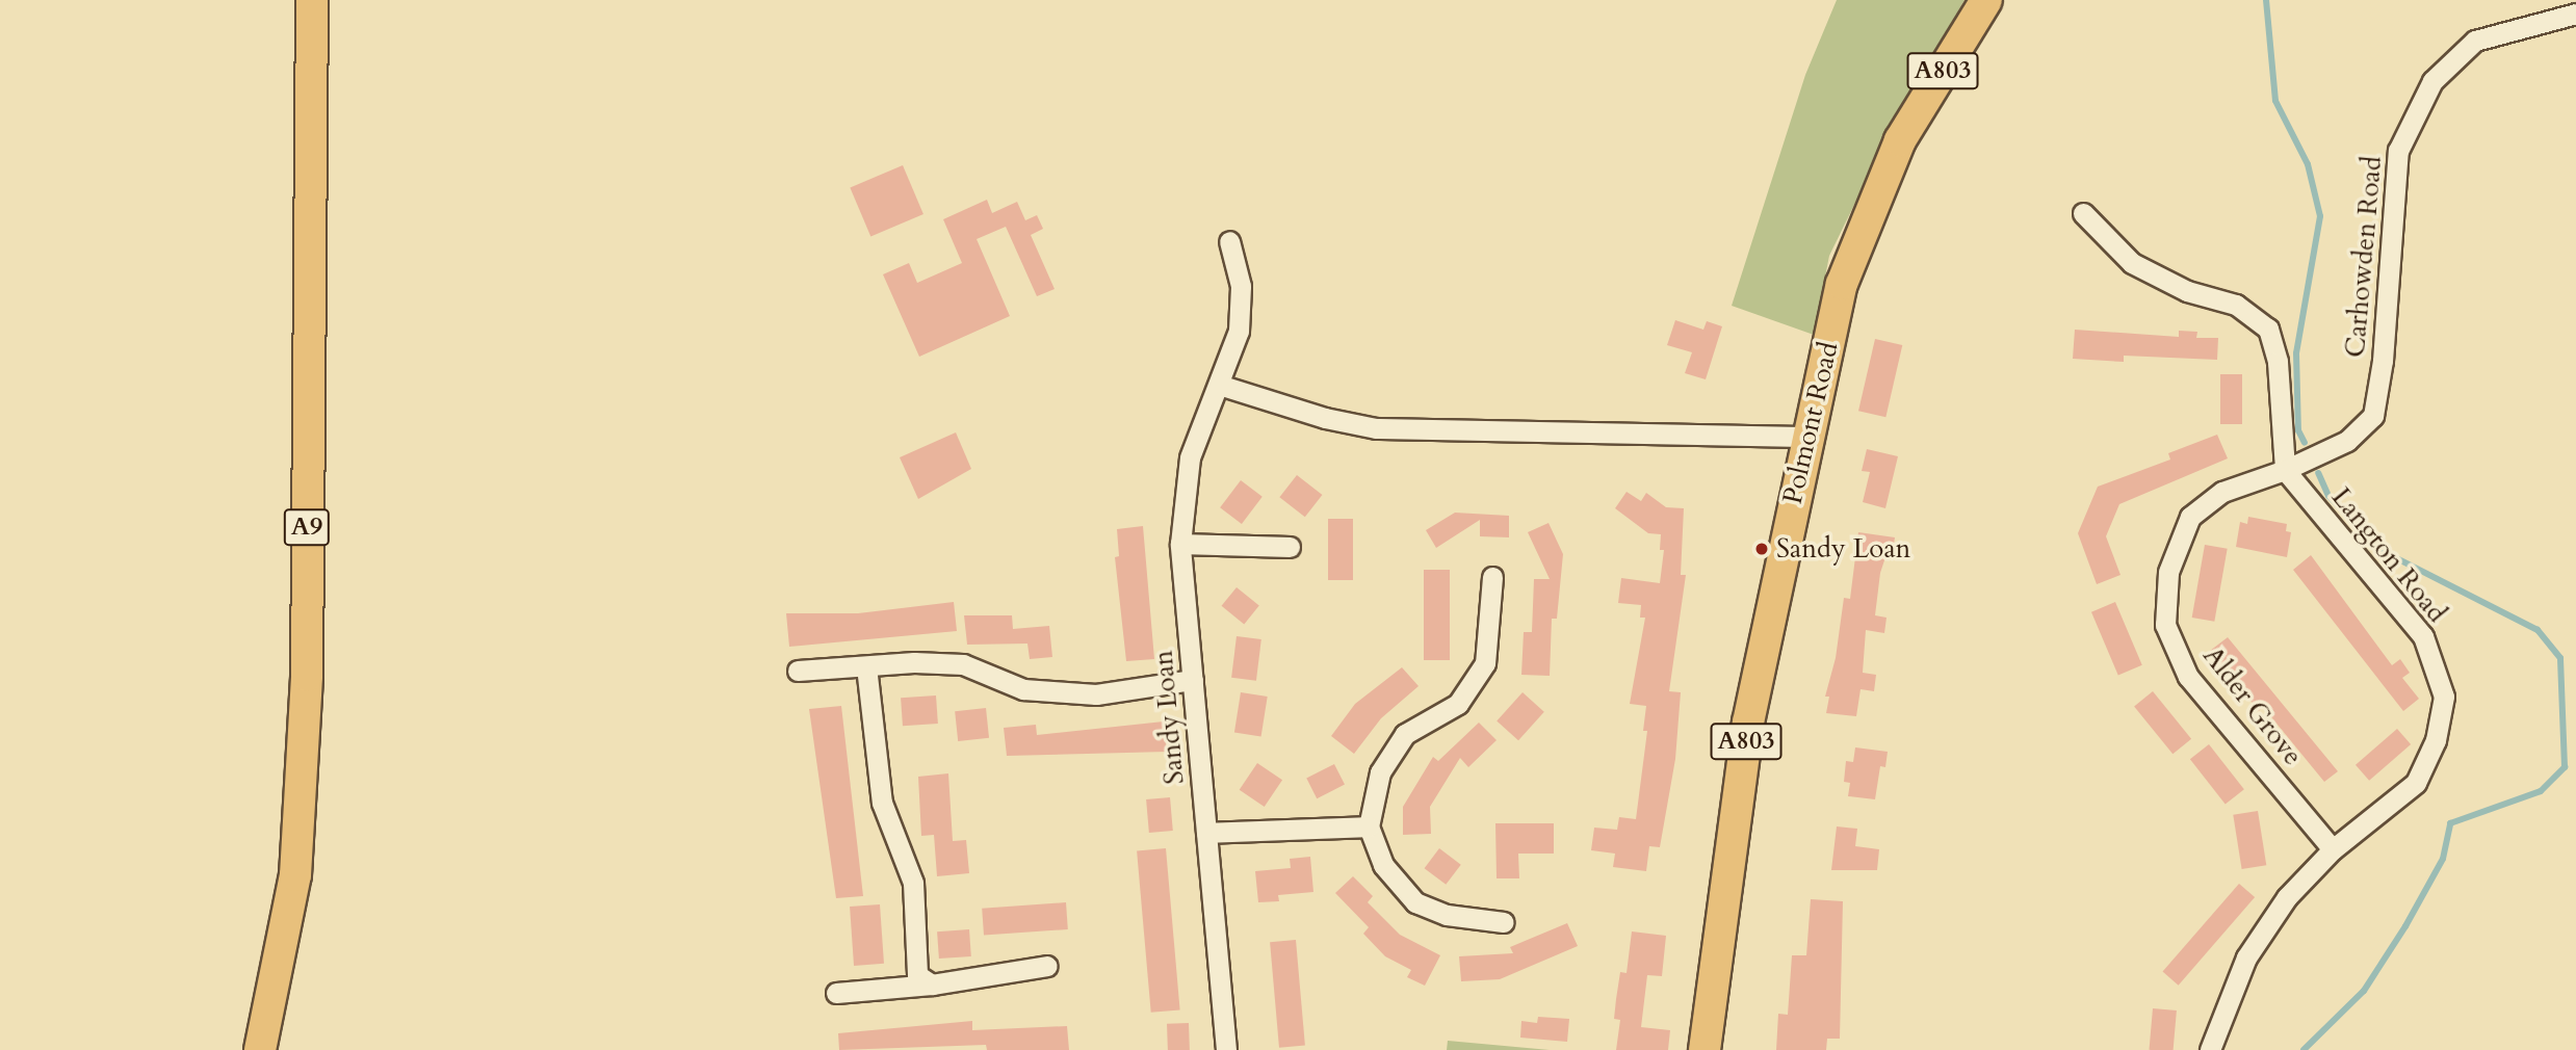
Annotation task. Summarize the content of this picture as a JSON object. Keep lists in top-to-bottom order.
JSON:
{
  "streets": {
    "main road": ["A803", "Polmont Road", "A9"],
    "street": [
      "Carhowden Road",
      "Langton Road",
      "Alder Grove",
      "Sandy Loan"
    ]
  },
  "crossings": [
    ["Carhowden Road", "Langton Road"],
    ["Carhowden Road", "Alder Grove"],
    ["Langton Road", "Alder Grove"]
  ],
  "places": ["Sandy Loan"]
}
